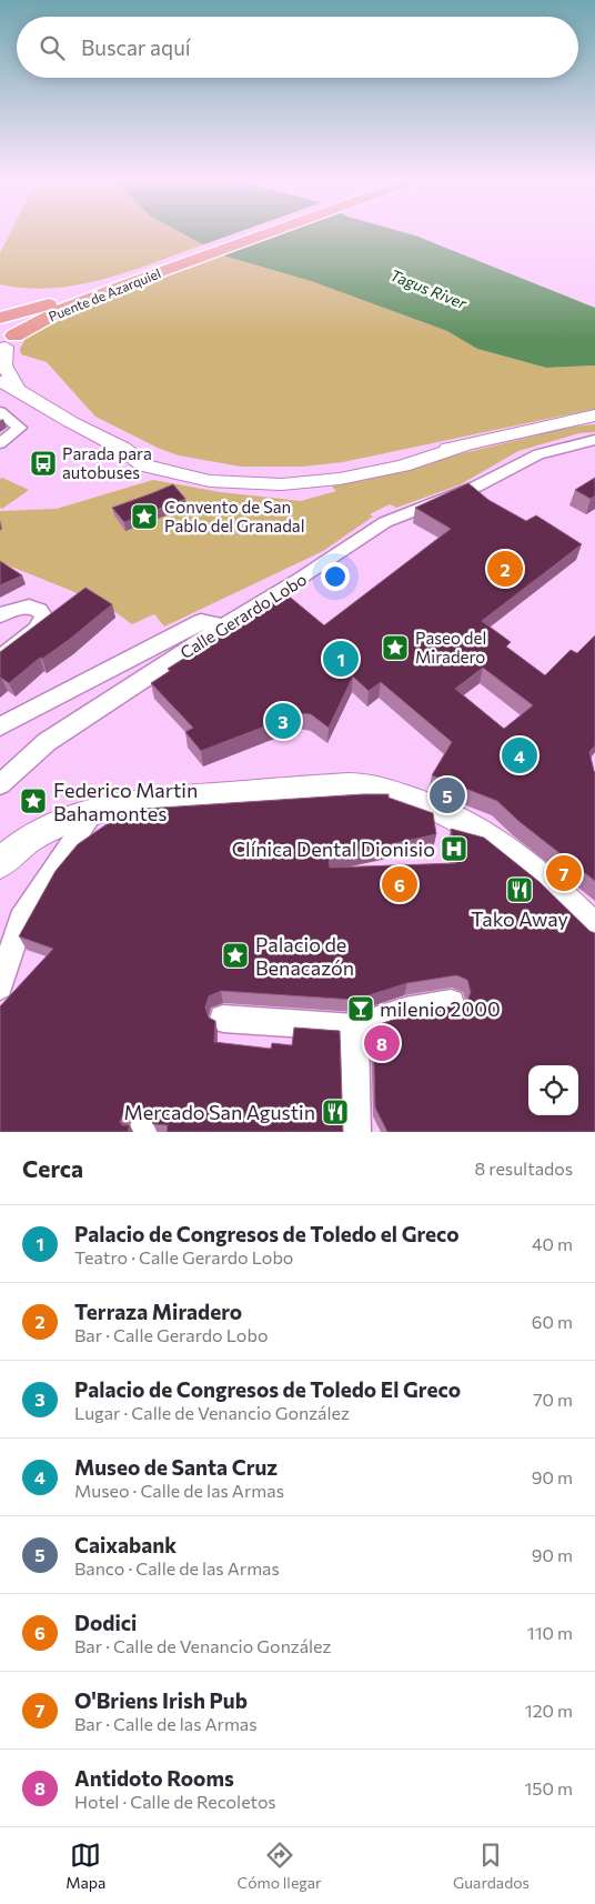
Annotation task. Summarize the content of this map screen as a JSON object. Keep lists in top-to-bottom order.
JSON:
{
  "streets": {
    "main road": ["Puente de Azarquiel"],
    "street": ["Calle Gerardo Lobo"]
  },
  "water": ["Tagus River"],
  "places": {
    "bus stop": ["Parada para autobuses"],
    "place": [
      "Convento de San Pablo del Granadal",
      "Paseo del Miradero",
      "Federico Martin Bahamontes",
      "Palacio de Benacazón"
    ],
    "hospital": ["Clínica Dental Dionisio"],
    "restaurant": ["Tako Away", "Mercado San Agustin"],
    "bar": ["milenio 2000"]
  },
  "page": {
    "search": "Buscar aquí",
    "pins": [
      "2",
      "1",
      "3",
      "4",
      "5",
      "7",
      "6",
      "8"
    ],
    "heading": ["Cerca", "8 resultados"],
    "list": [
      {
        "mark": "1",
        "name": "Palacio de Congresos de Toledo el Greco",
        "note": "Teatro · Calle Gerardo Lobo",
        "value": "40 m"
      },
      {
        "mark": "2",
        "name": "Terraza Miradero",
        "note": "Bar · Calle Gerardo Lobo",
        "value": "60 m"
      },
      {
        "mark": "3",
        "name": "Palacio de Congresos de Toledo El Greco",
        "note": "Lugar · Calle de Venancio González",
        "value": "70 m"
      },
      {
        "mark": "4",
        "name": "Museo de Santa Cruz",
        "note": "Museo · Calle de las Armas",
        "value": "90 m"
      },
      {
        "mark": "5",
        "name": "Caixabank",
        "note": "Banco · Calle de las Armas",
        "value": "90 m"
      },
      {
        "mark": "6",
        "name": "Dodici",
        "note": "Bar · Calle de Venancio González",
        "value": "110 m"
      },
      {
        "mark": "7",
        "name": "O'Briens Irish Pub",
        "note": "Bar · Calle de las Armas",
        "value": "120 m"
      },
      {
        "mark": "8",
        "name": "Antidoto Rooms",
        "note": "Hotel · Calle de Recoletos",
        "value": "150 m"
      }
    ],
    "nav": ["Mapa", "Cómo llegar", "Guardados"]
  }
}
